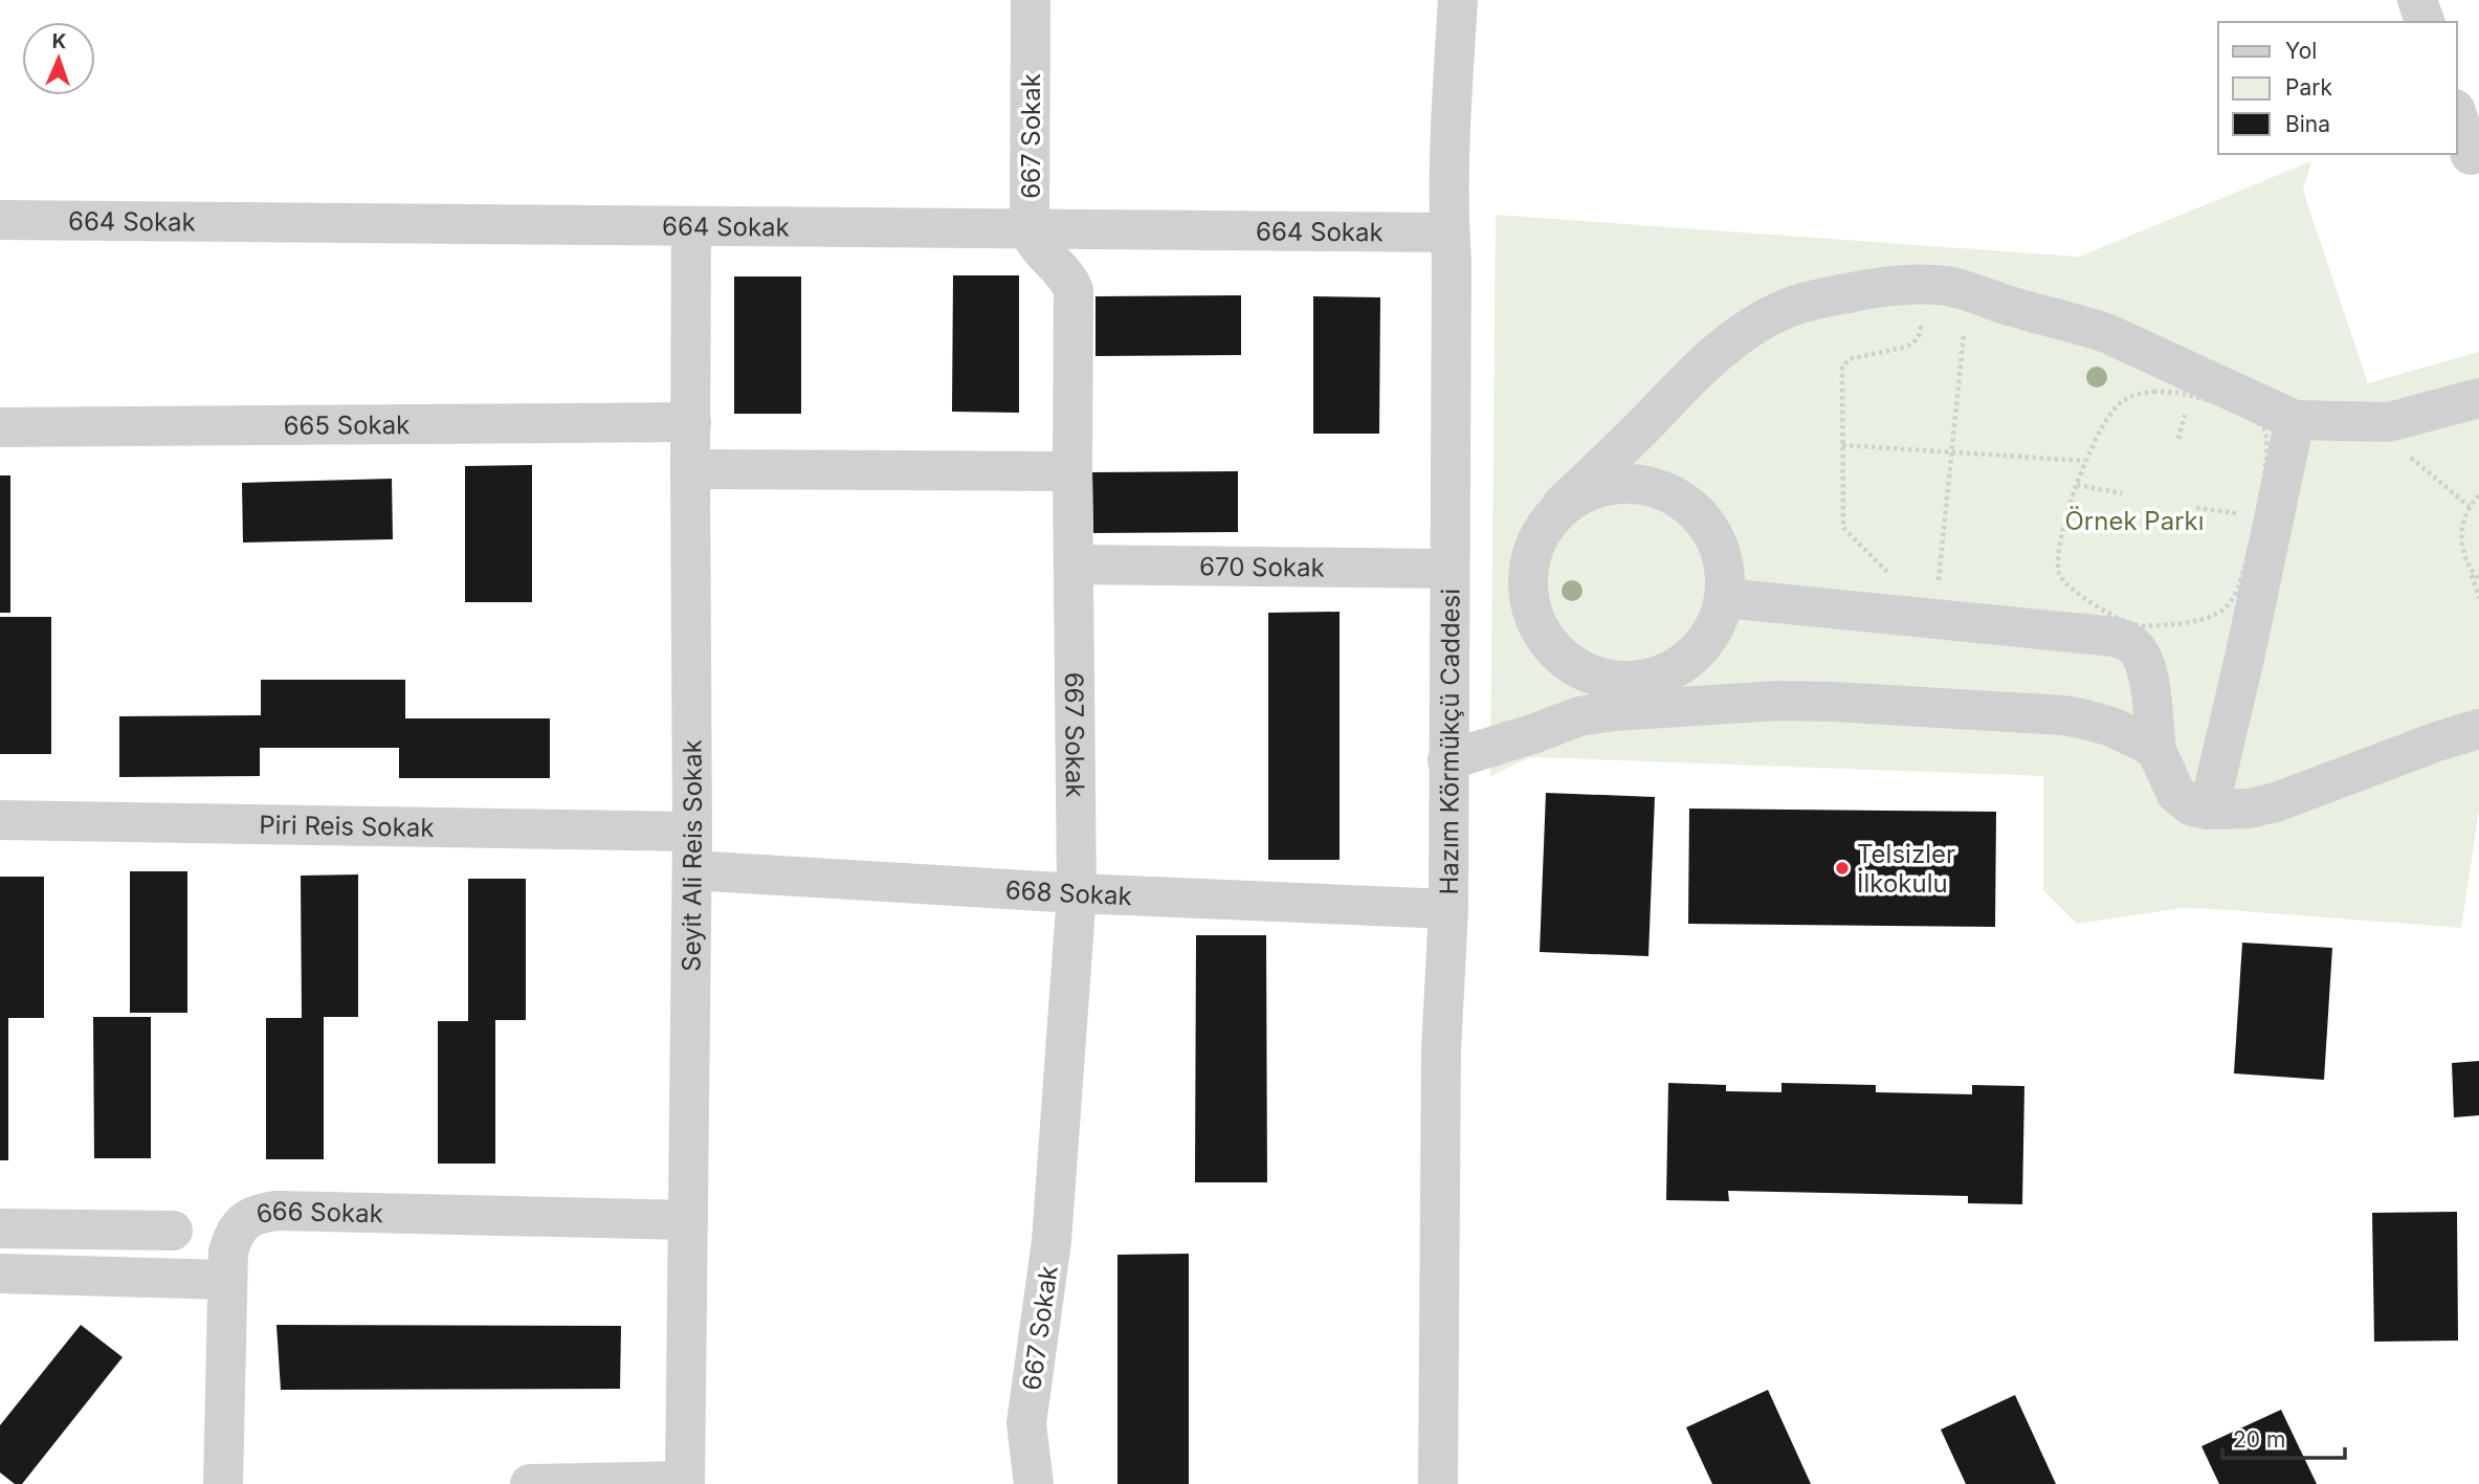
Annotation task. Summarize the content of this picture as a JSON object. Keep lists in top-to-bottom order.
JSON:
{
  "streets": {
    "street": [
      "667 Sokak",
      "664 Sokak",
      "665 Sokak",
      "670 Sokak",
      "Hazım Körmükçü Caddesi",
      "Piri Reis Sokak",
      "Seyit Ali Reis Sokak",
      "668 Sokak",
      "666 Sokak"
    ]
  },
  "crossings": [
    ["667 Sokak", "664 Sokak"],
    ["667 Sokak", "670 Sokak"],
    ["667 Sokak", "668 Sokak"],
    ["664 Sokak", "Hazım Körmükçü Caddesi"],
    ["664 Sokak", "Seyit Ali Reis Sokak"],
    ["665 Sokak", "Seyit Ali Reis Sokak"],
    ["670 Sokak", "Hazım Körmükçü Caddesi"],
    ["Hazım Körmükçü Caddesi", "668 Sokak"],
    ["Piri Reis Sokak", "Seyit Ali Reis Sokak"],
    ["Seyit Ali Reis Sokak", "668 Sokak"],
    ["Seyit Ali Reis Sokak", "666 Sokak"]
  ],
  "parks": ["Örnek Parkı"],
  "places": ["Telsizler İlkokulu"],
  "legend": ["Yol", "Park", "Bina"],
  "scale_bar": "20 m",
  "north": "top"
}
